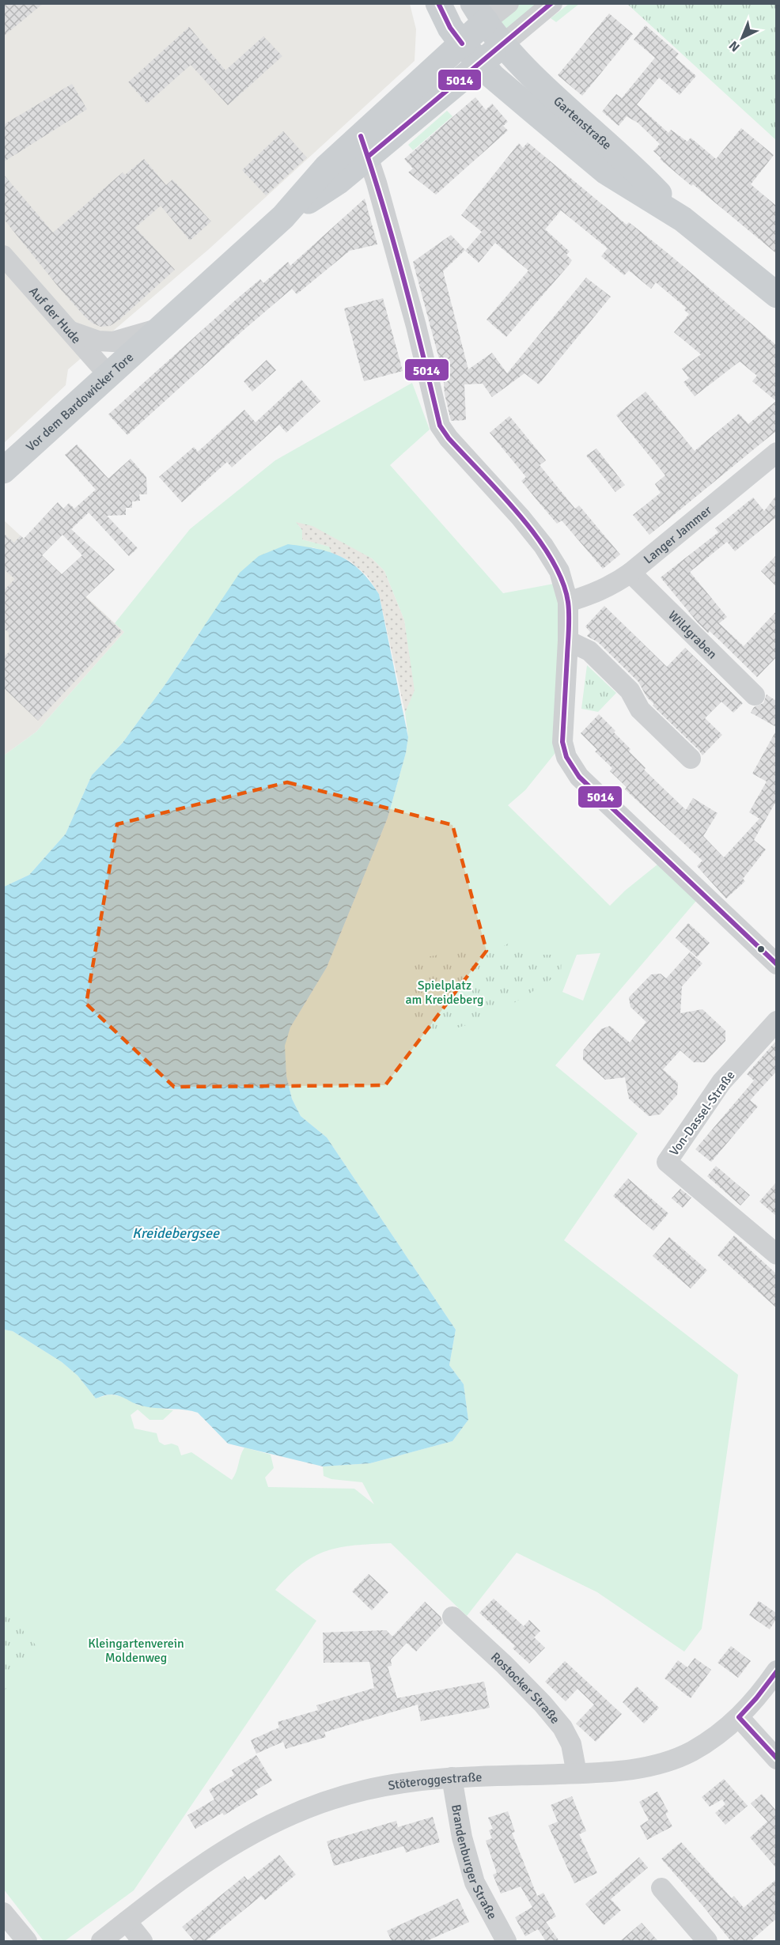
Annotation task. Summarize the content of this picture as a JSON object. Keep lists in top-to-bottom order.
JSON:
{
  "streets": {
    "main road": ["Gartenstraße", "Vor dem Bardowicker Tore"],
    "street": [
      "Auf der Hude",
      "Langer Jammer",
      "Wildgraben",
      "Von-Dassel-Straße",
      "Rostocker Straße",
      "Stöteroggestraße",
      "Brandenburger Straße"
    ]
  },
  "crossings": [
    ["Gartenstraße", "Vor dem Bardowicker Tore"],
    ["Auf der Hude", "Vor dem Bardowicker Tore"],
    ["Langer Jammer", "Wildgraben"],
    ["Rostocker Straße", "Stöteroggestraße"],
    ["Stöteroggestraße", "Brandenburger Straße"]
  ],
  "water": ["Kreidebergsee"],
  "parks": ["Spielplatz am Kreideberg", "Kleingartenverein Moldenweg"],
  "lines": ["transit line 5014"],
  "north": "bottom left"
}
